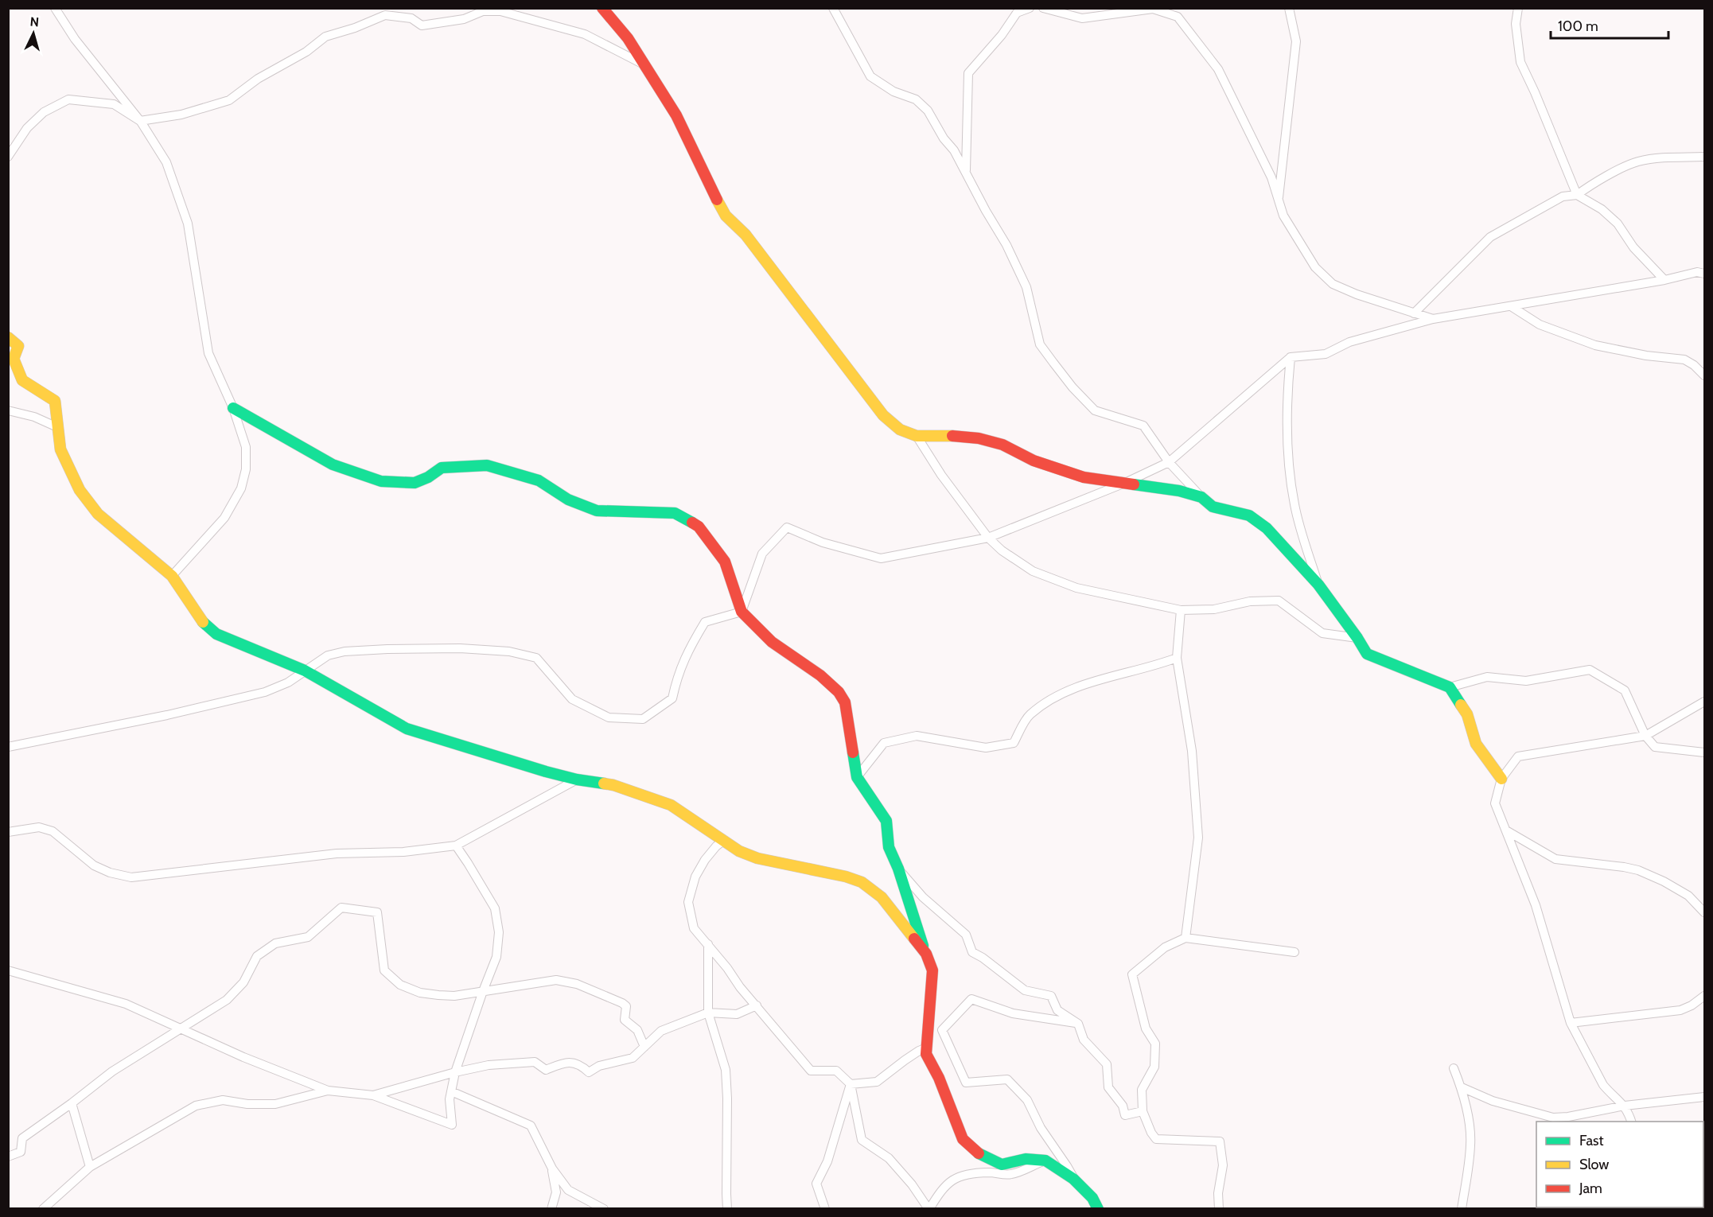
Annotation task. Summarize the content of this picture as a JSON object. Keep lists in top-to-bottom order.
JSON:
{
  "legend": ["Fast", "Slow", "Jam"],
  "scale_bar": "100 m",
  "north": "top"
}
